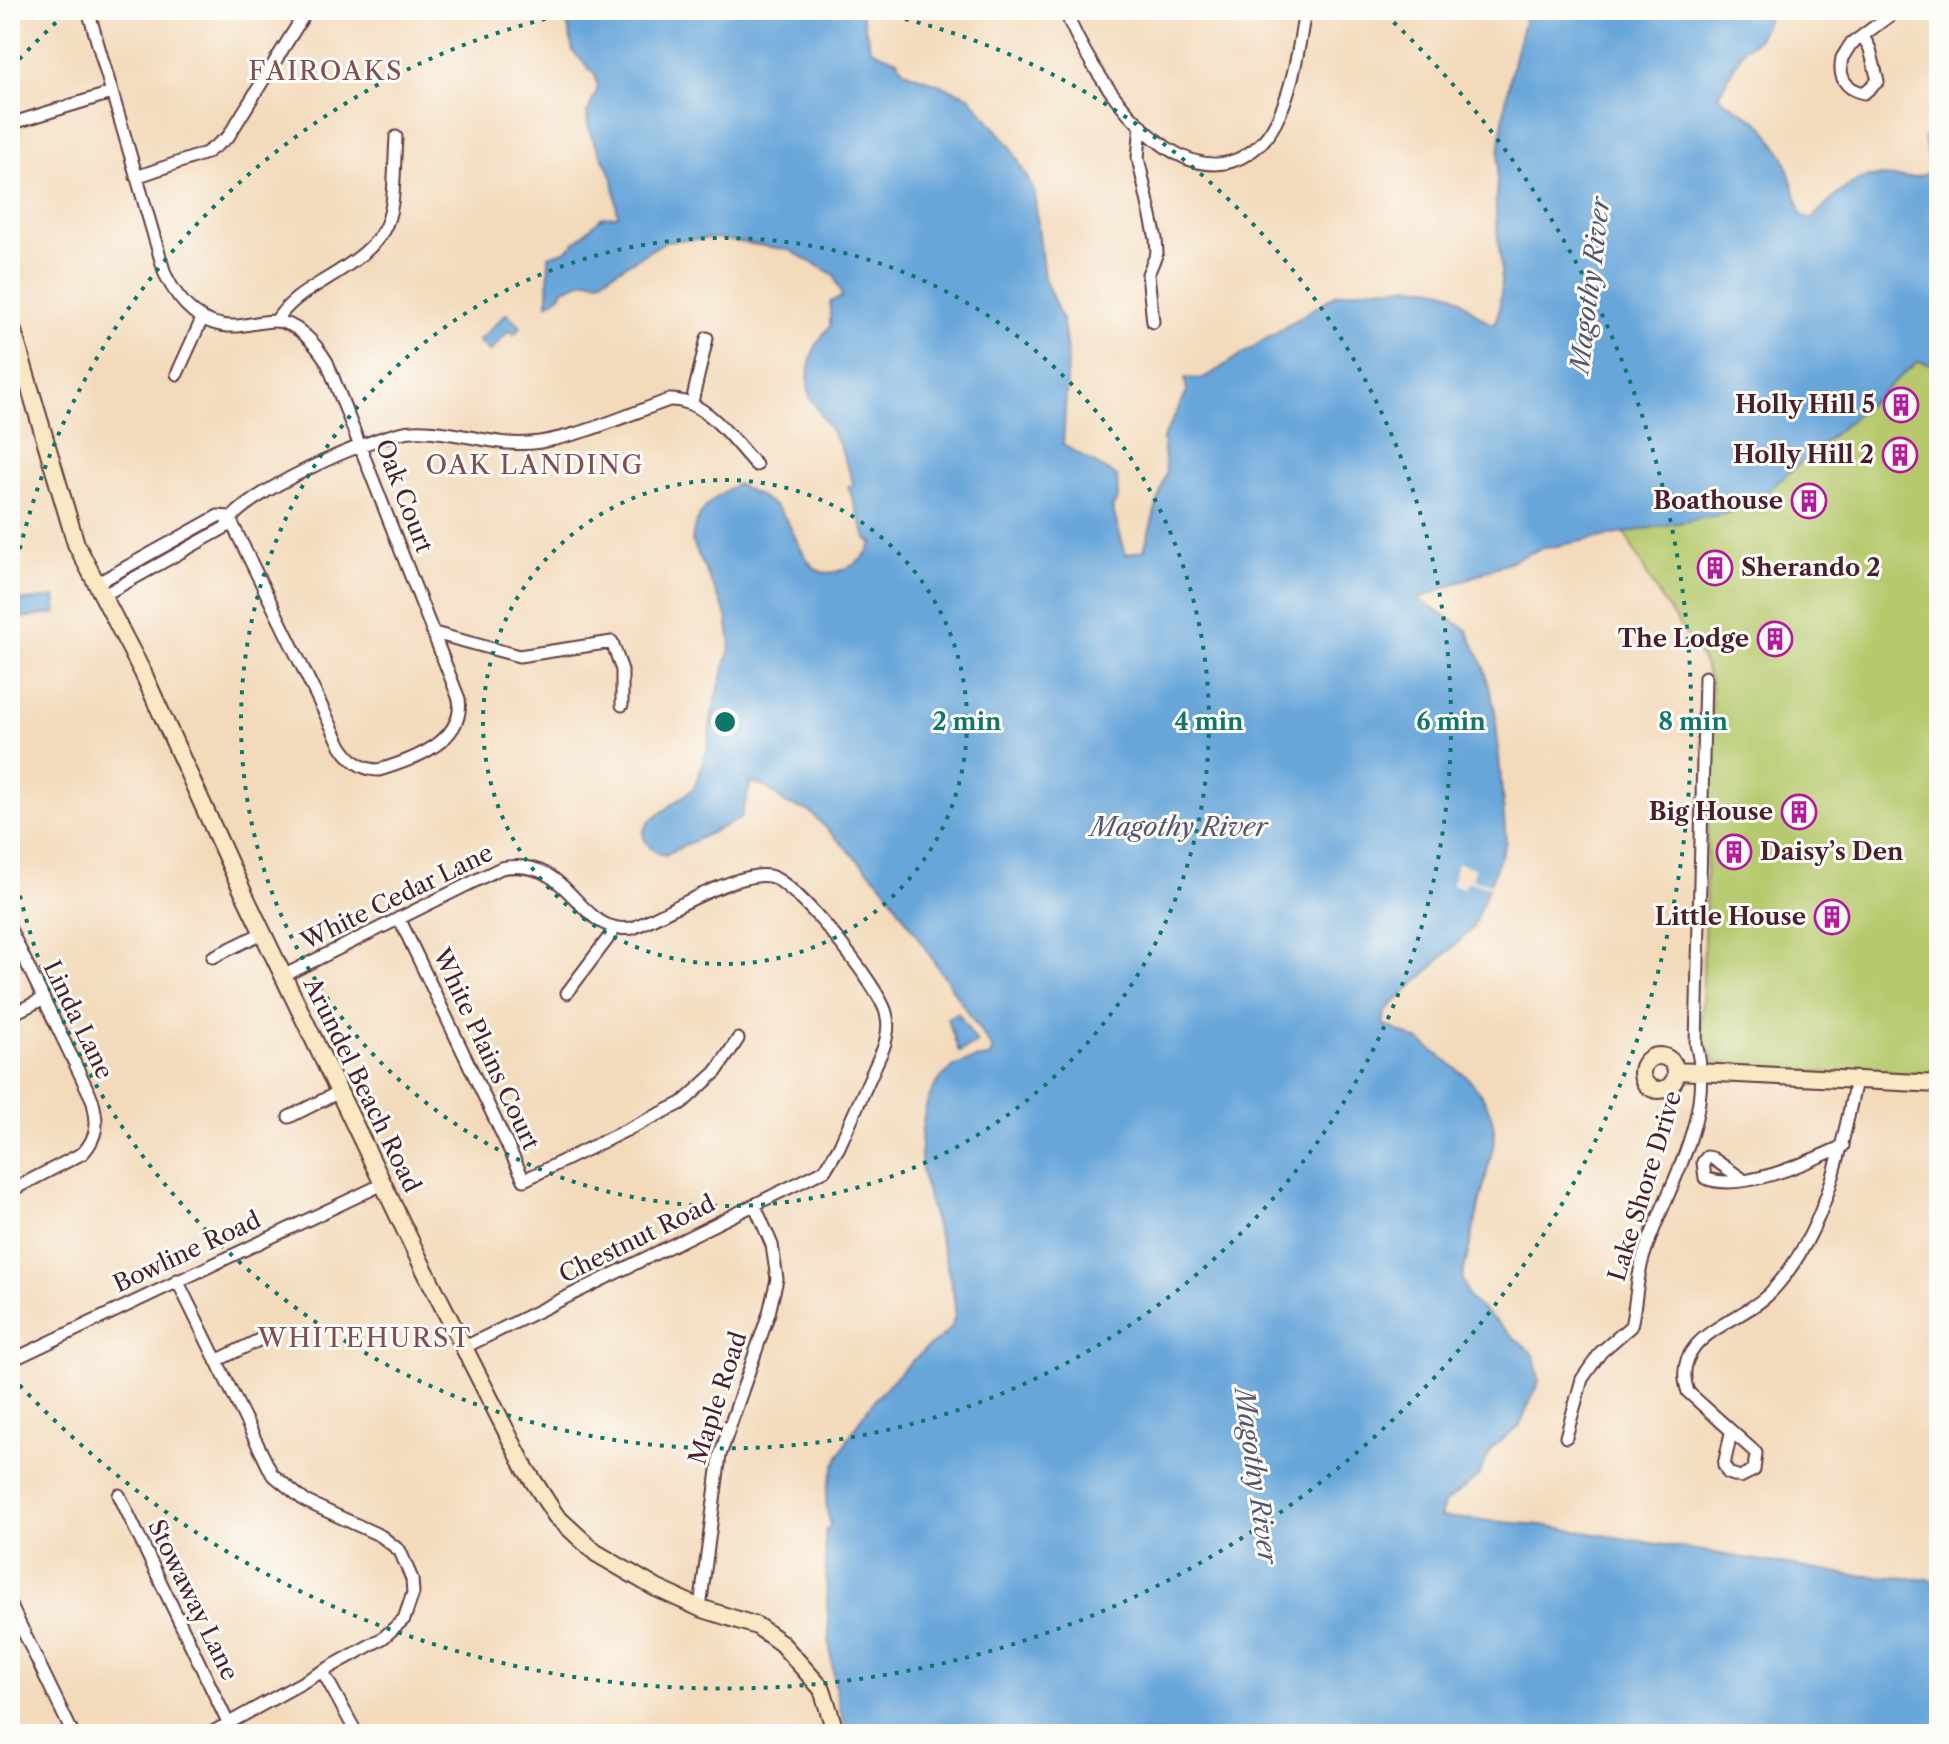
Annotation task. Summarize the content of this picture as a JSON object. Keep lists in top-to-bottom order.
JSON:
{
  "streets": {
    "street": [
      "Oak Court",
      "White Cedar Lane",
      "Linda Lane",
      "White Plains Court",
      "Arundel Beach Road",
      "Lake Shore Drive",
      "Chestnut Road",
      "Bowline Road",
      "Maple Road",
      "Stowaway Lane"
    ]
  },
  "crossings": [
    ["White Cedar Lane", "White Plains Court"],
    ["White Cedar Lane", "Arundel Beach Road"],
    ["White Cedar Lane", "Chestnut Road"],
    ["Arundel Beach Road", "Chestnut Road"],
    ["Arundel Beach Road", "Bowline Road"],
    ["Arundel Beach Road", "Maple Road"],
    ["Chestnut Road", "Maple Road"]
  ],
  "districts": ["FAIROAKS", "OAK LANDING", "WHITEHURST"],
  "water": ["Magothy River"],
  "places": {
    "building": [
      "Holly Hill 5",
      "Holly Hill 2",
      "Boathouse",
      "Sherando 2",
      "The Lodge",
      "Big House",
      "Daisy’s Den",
      "Little House"
    ]
  },
  "rings": [
    "2 min",
    "4 min",
    "6 min",
    "8 min"
  ]
}
